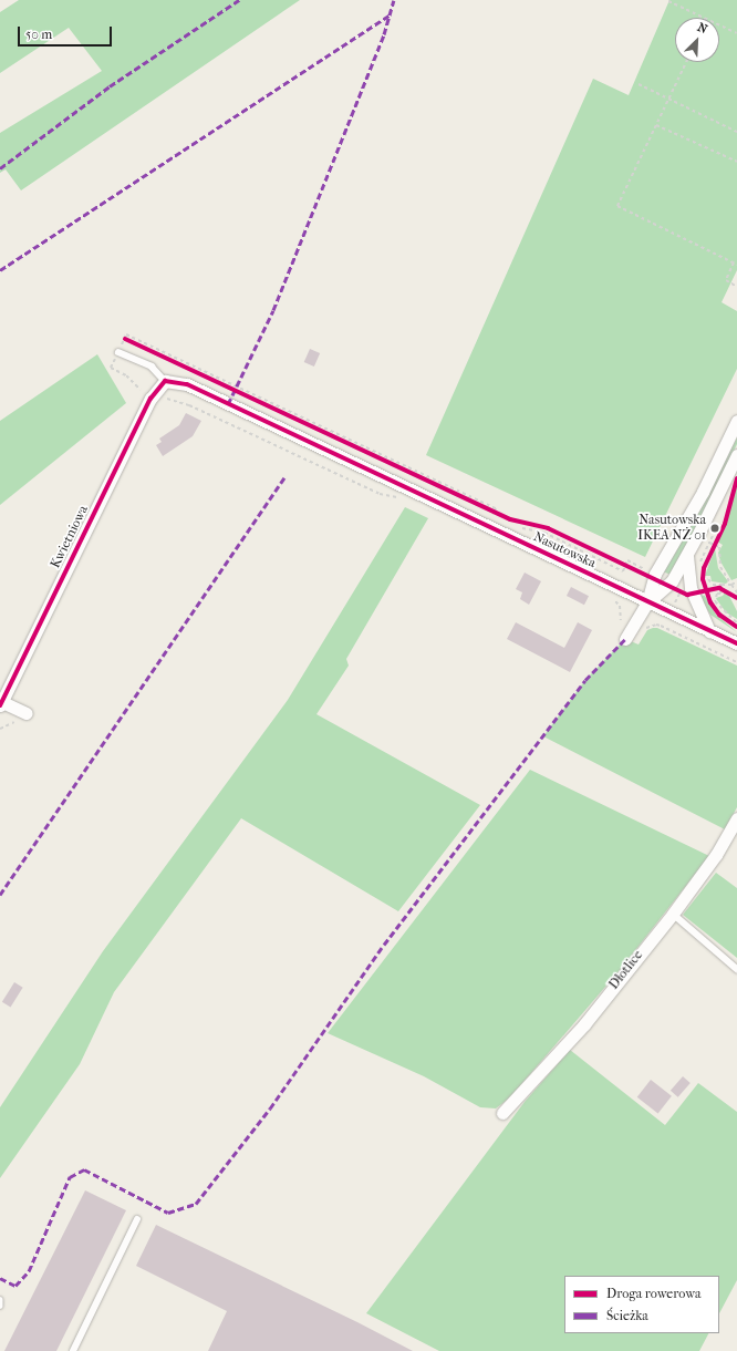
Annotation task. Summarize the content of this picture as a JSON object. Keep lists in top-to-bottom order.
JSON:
{
  "streets": {
    "street": ["Kwietniowa", "Nasutowska", "Dłotlice"]
  },
  "crossings": [
    ["Kwietniowa", "Nasutowska"]
  ],
  "places": ["Nasutowska IKEA NŻ 01"],
  "legend": ["Droga rowerowa", "Ścieżka"],
  "scale_bar": "50 m",
  "north": "top right"
}
